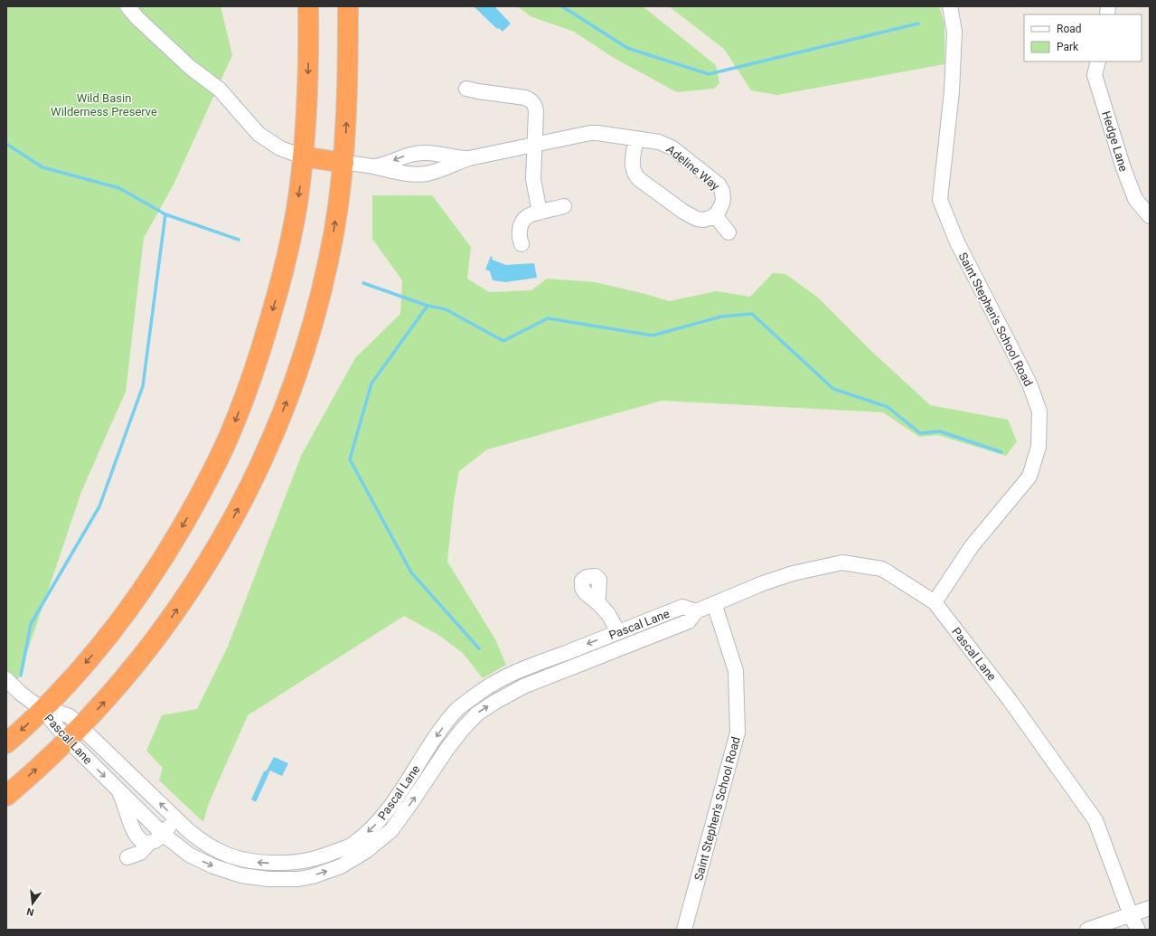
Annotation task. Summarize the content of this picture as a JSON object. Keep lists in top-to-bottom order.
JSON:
{
  "streets": {
    "street": [
      "Hedge Lane",
      "Adeline Way",
      "Saint Stephen's School Road",
      "Pascal Lane"
    ]
  },
  "crossings": [
    ["Saint Stephen's School Road", "Pascal Lane"]
  ],
  "parks": ["Wild Basin Wilderness Preserve"],
  "legend": ["Road", "Park"],
  "north": "bottom"
}
